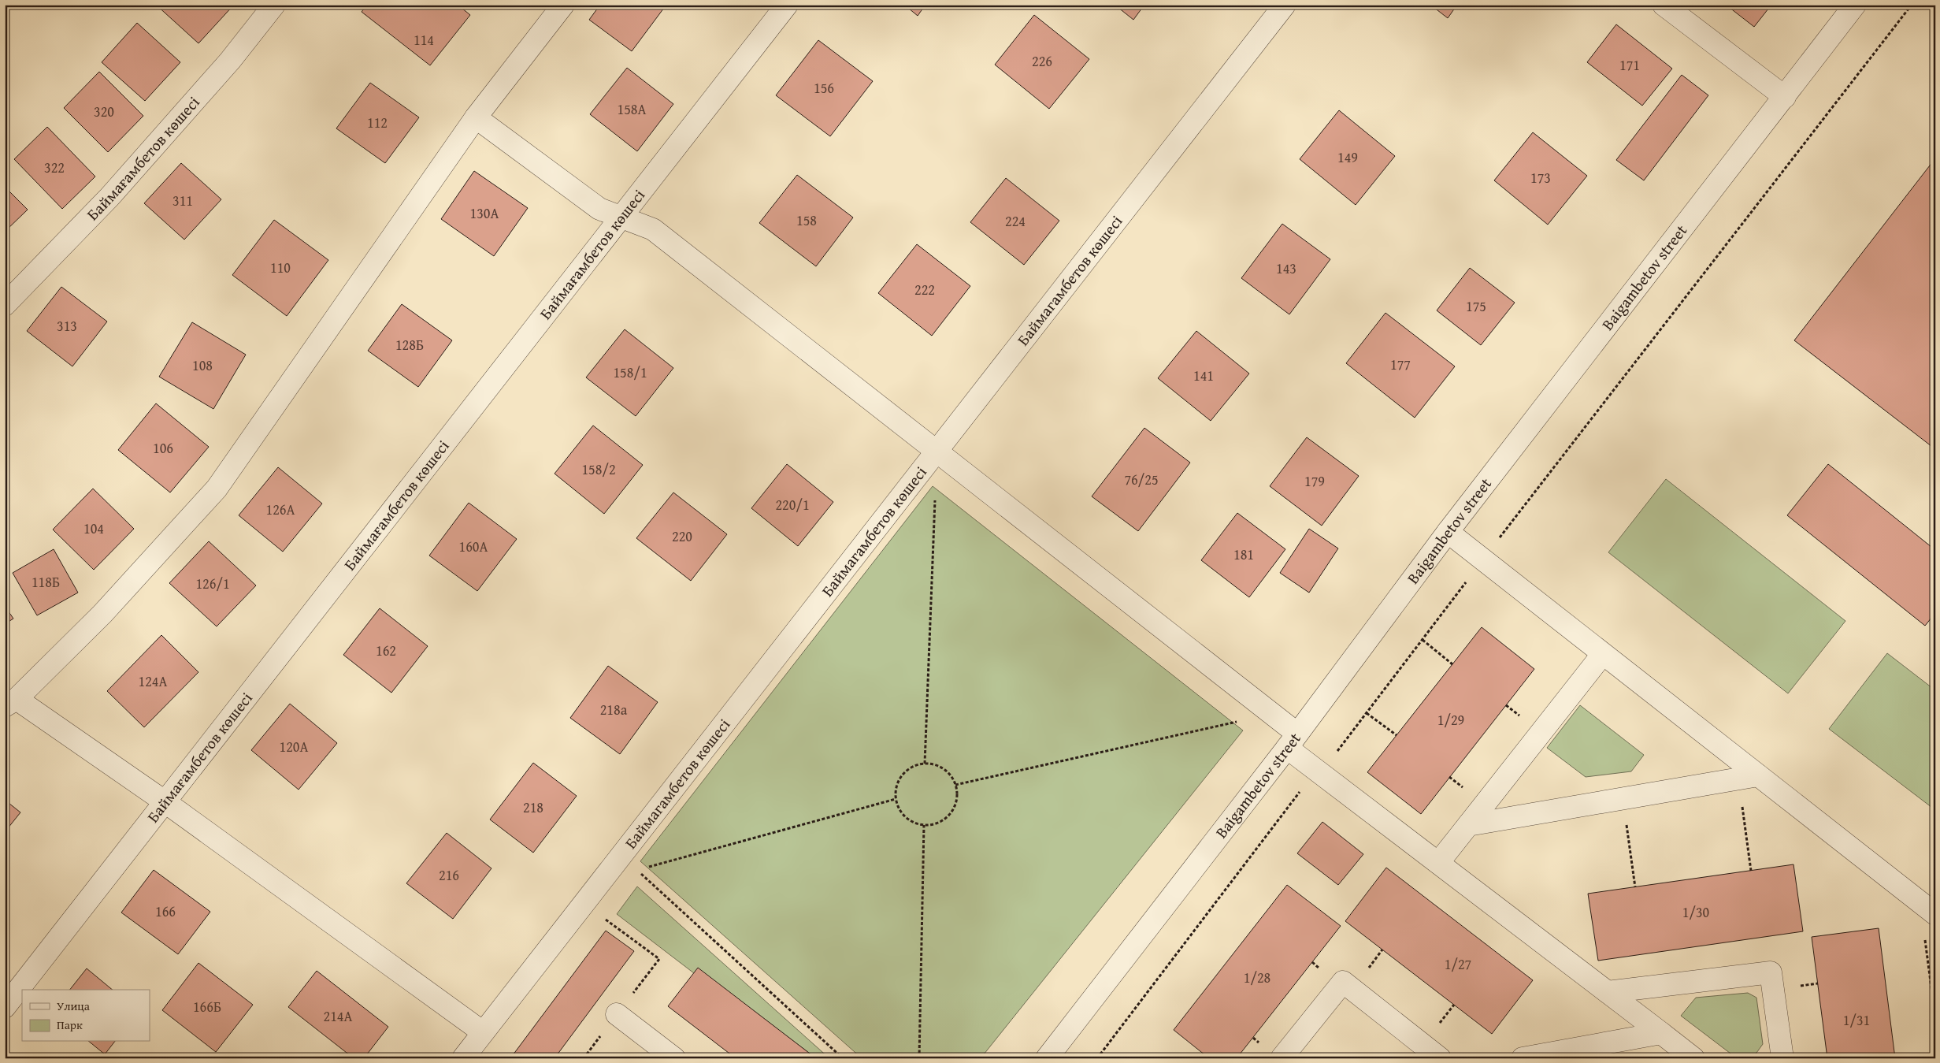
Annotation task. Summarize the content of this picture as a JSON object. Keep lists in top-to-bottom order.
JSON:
{
  "streets": {
    "street": ["Баймағамбетов көшесі", "Baigambetov street", "Баймагамбетов көшесі"]
  },
  "house_numbers": [
    "114",
    "226",
    "171",
    "156",
    "158А",
    "320",
    "112",
    "149",
    "322",
    "173",
    "311",
    "130А",
    "158",
    "224",
    "110",
    "143",
    "222",
    "175",
    "313",
    "128Б",
    "177",
    "108",
    "158/1",
    "141",
    "106",
    "158/2",
    "76/25",
    "179",
    "220/1",
    "126А",
    "104",
    "220",
    "160А",
    "181",
    "118Б",
    "126/1",
    "162",
    "124А",
    "218а",
    "1/29",
    "120А",
    "218",
    "216",
    "166",
    "1/30",
    "1/27",
    "1/28",
    "166Б",
    "214А",
    "1/31"
  ],
  "legend": ["Улица", "Парк"]
}
